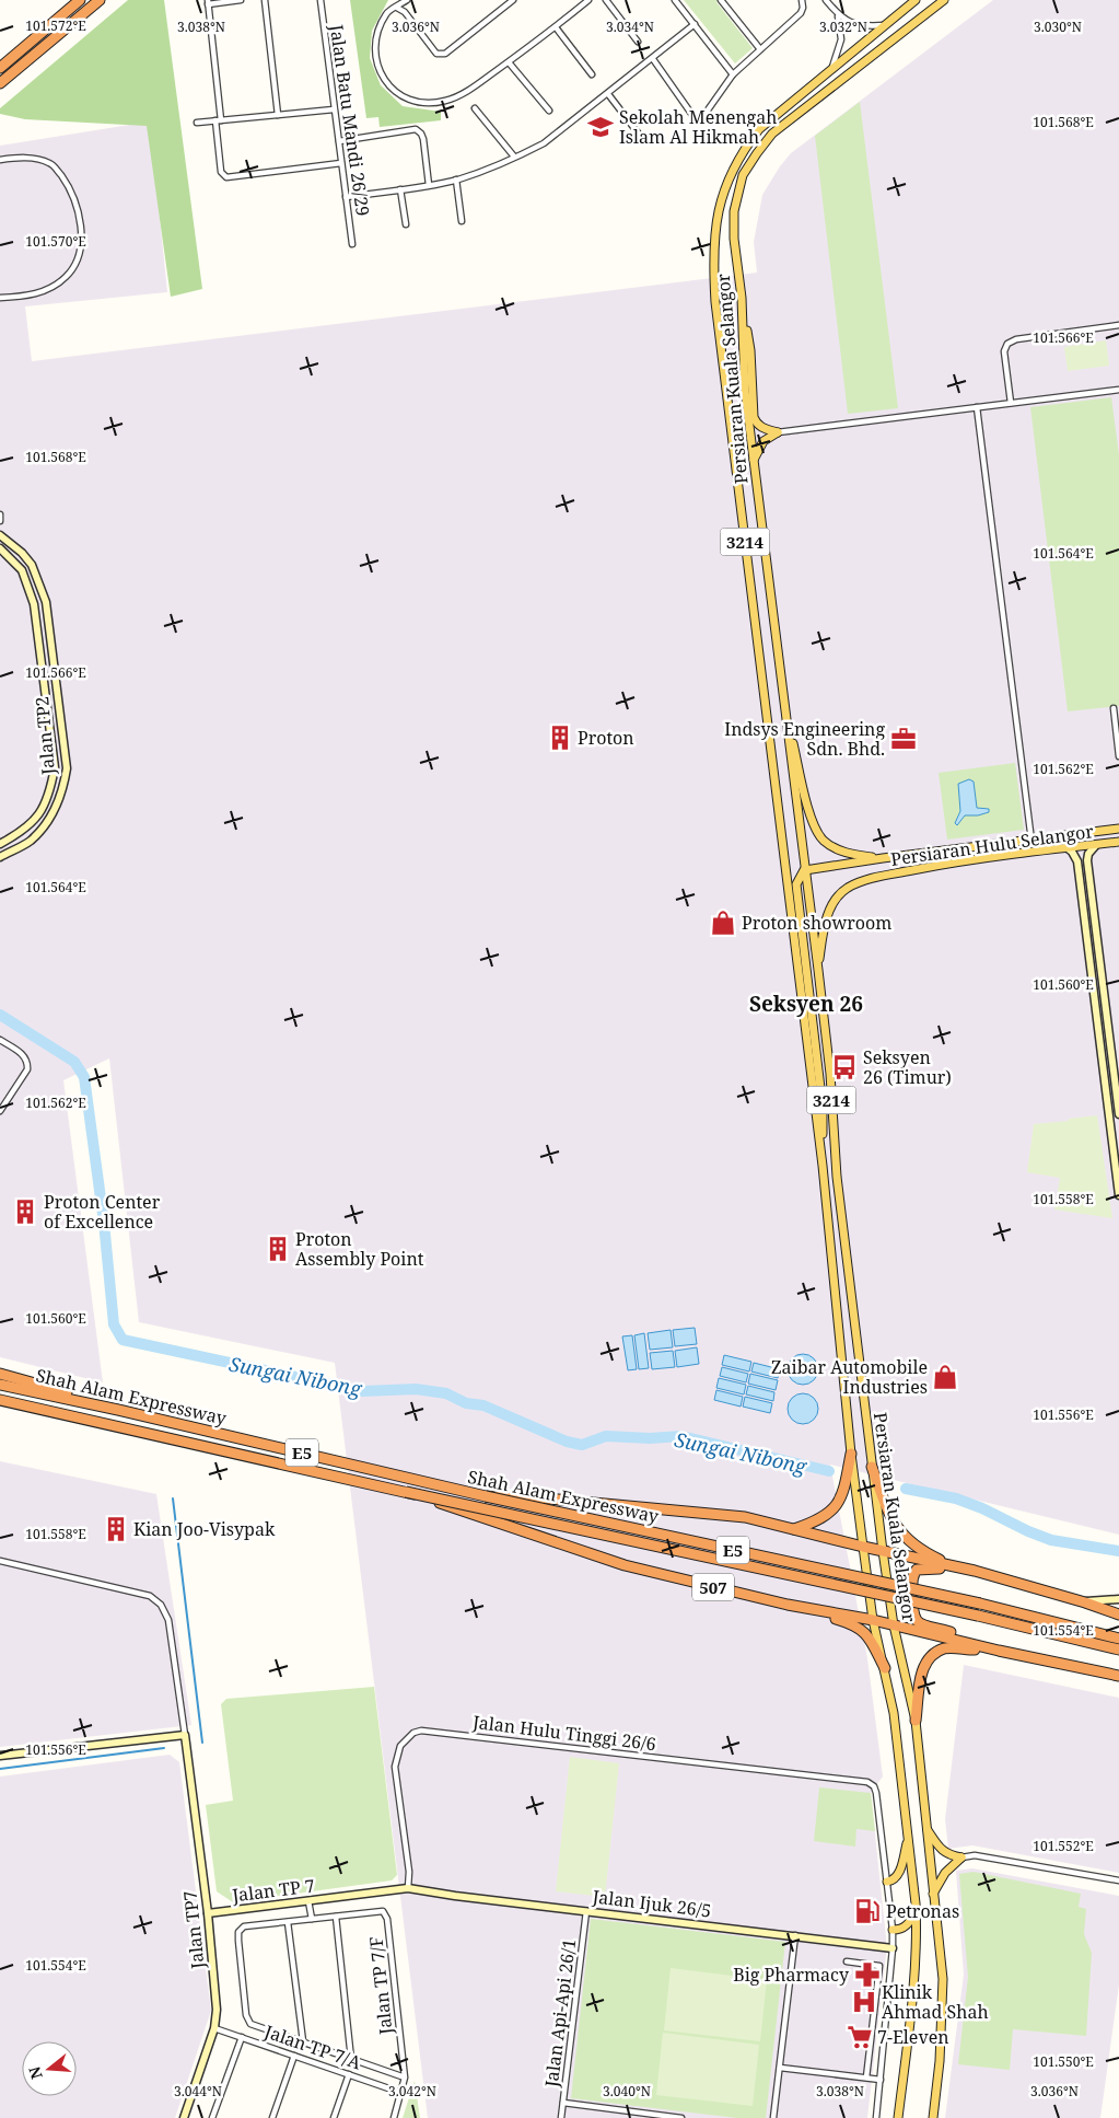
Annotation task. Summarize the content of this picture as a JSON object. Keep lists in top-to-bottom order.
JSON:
{
  "streets": {
    "highway": ["Shah Alam Expressway", "E5", "507"],
    "main road": ["Persiaran Kuala Selangor", "3214", "Persiaran Hulu Selangor"],
    "street": [
      "Jalan Batu Mandi 26/29",
      "Jalan TP2",
      "Jalan Hulu Tinggi 26/6",
      "Jalan TP 7",
      "Jalan Ijuk 26/5",
      "Jalan TP7",
      "Jalan TP 7/F",
      "Jalan Api-Api 26/1",
      "Jalan TP 7/A"
    ]
  },
  "crossings": [
    ["Persiaran Kuala Selangor", "Persiaran Hulu Selangor"],
    ["Persiaran Kuala Selangor", "507"],
    ["Shah Alam Expressway", "507"],
    ["Jalan Hulu Tinggi 26/6", "Jalan TP 7"],
    ["Jalan Hulu Tinggi 26/6", "Jalan Ijuk 26/5"],
    ["Jalan TP 7", "Jalan Ijuk 26/5"],
    ["Jalan TP 7", "Jalan TP7"],
    ["Jalan Ijuk 26/5", "Jalan Api-Api 26/1"],
    ["Jalan TP7", "Jalan TP 7/A"],
    ["Jalan TP 7/F", "Jalan TP 7/A"]
  ],
  "districts": ["Seksyen 26"],
  "water": ["Sungai Nibong"],
  "places": {
    "school or university": ["Sekolah Menengah Islam Al Hikmah"],
    "building": [
      "Proton",
      "Proton Center of Excellence",
      "Proton Assembly Point",
      "Kian Joo-Visypak"
    ],
    "office": ["Indsys Engineering Sdn. Bhd."],
    "shop": ["Proton showroom", "Zaibar Automobile Industries"],
    "bus stop": ["Seksyen 26 (Timur)"],
    "fuel station": ["Petronas"],
    "pharmacy": ["Big Pharmacy"],
    "hospital": ["Klinik Ahmad Shah"],
    "supermarket": ["7-Eleven"]
  },
  "north": "left",
  "coordinates": [
    "101.572°E",
    "3.038°N",
    "3.036°N",
    "3.034°N",
    "3.032°N",
    "3.030°N",
    "101.568°E",
    "101.570°E",
    "101.566°E",
    "101.564°E",
    "101.562°E",
    "101.560°E",
    "101.558°E",
    "101.556°E",
    "101.554°E",
    "101.552°E",
    "101.550°E",
    "3.044°N",
    "3.042°N",
    "3.040°N"
  ]
}
